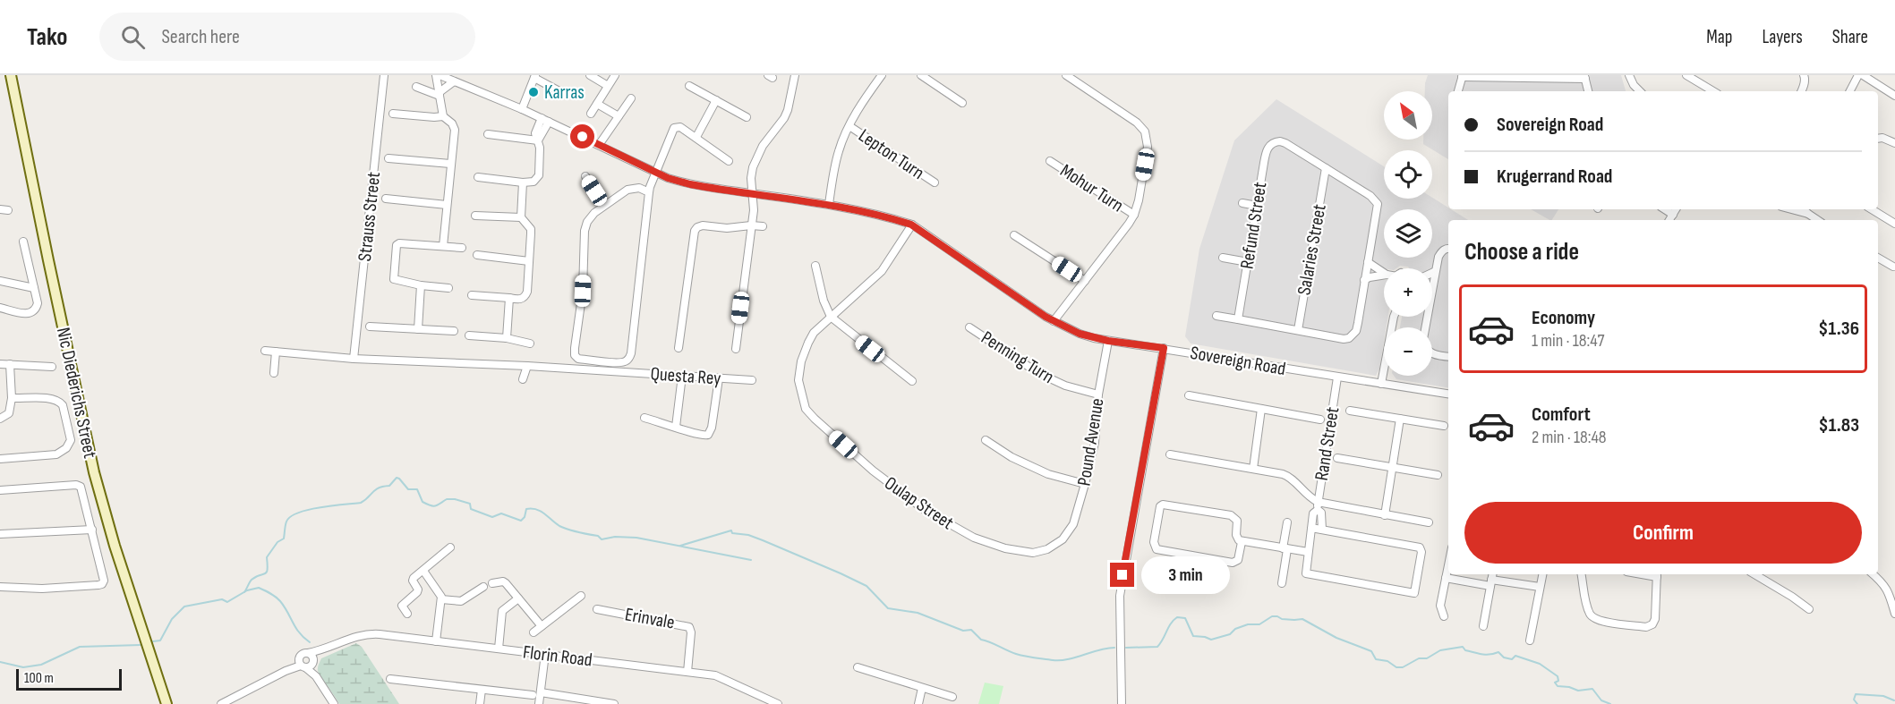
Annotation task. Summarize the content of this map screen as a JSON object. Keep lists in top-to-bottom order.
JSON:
{
  "streets": {
    "street": [
      "Lepton Turn",
      "Mohur Turn",
      "Strauss Street",
      "Refund Street",
      "Salaries Street",
      "Penning Turn",
      "Sovereign Road",
      "Questa Rey",
      "Nic Diederichs Street",
      "Pound Avenue",
      "Rand Street",
      "Oulap Street",
      "Erinvale",
      "Florin Road"
    ]
  },
  "crossings": [
    ["Refund Street", "Salaries Street"],
    ["Penning Turn", "Pound Avenue"],
    ["Sovereign Road", "Pound Avenue"],
    ["Sovereign Road", "Rand Street"],
    ["Pound Avenue", "Oulap Street"],
    ["Erinvale", "Florin Road"]
  ],
  "places": ["Karras"],
  "scale_bar": "100 m",
  "north": "top left",
  "page": {
    "header": "Tako",
    "search": "Search here",
    "nav": ["Map", "Layers", "Share"],
    "map_buttons": ["+", "−"],
    "banner": ["Sovereign Road", "Krugerrand Road"],
    "heading": "Choose a ride",
    "list": [
      {
        "name": "Economy",
        "note": "1 min · 18:47",
        "value": "$1.36"
      },
      {
        "name": "Comfort",
        "note": "2 min · 18:48",
        "value": "$1.83"
      }
    ],
    "buttons": "Confirm",
    "bubble": "3 min",
    "scale": "100 m"
  }
}
